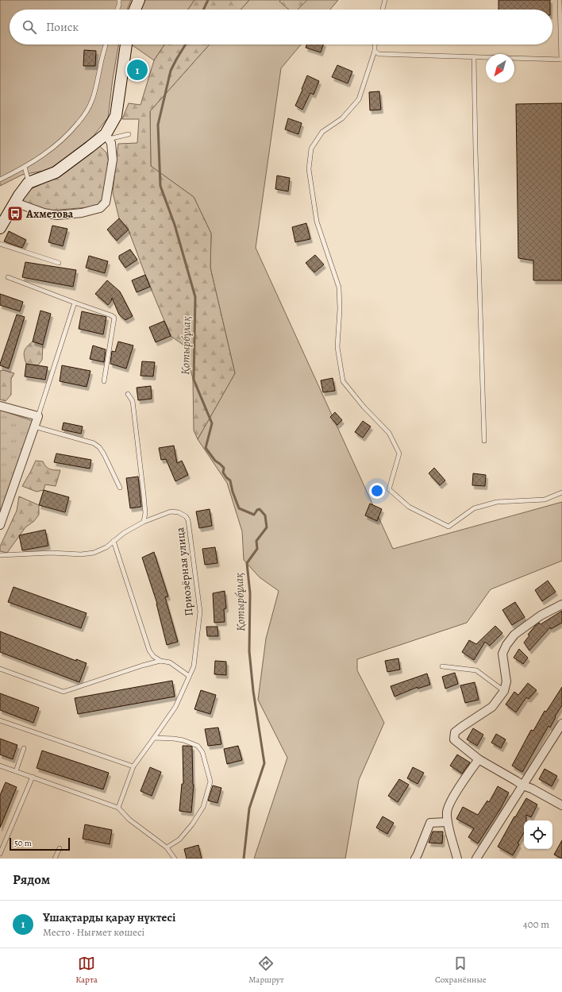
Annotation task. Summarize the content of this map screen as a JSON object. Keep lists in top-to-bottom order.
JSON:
{
  "streets": {
    "lane": ["Приозёрная улица"]
  },
  "water": ["Қотырбұлақ"],
  "places": {
    "bus stop": ["Ахметова"]
  },
  "scale_bar": "50 m",
  "north": "bottom left",
  "page": {
    "search": "Поиск",
    "pins": "1",
    "scale": "50 m",
    "heading": "Рядом",
    "list": [
      {
        "mark": "1",
        "name": "Ұшақтарды қарау нүктесі",
        "note": "Место · Нығмет көшесі",
        "value": "400 m"
      }
    ],
    "nav": ["Карта", "Маршрут", "Сохранённые"]
  }
}
